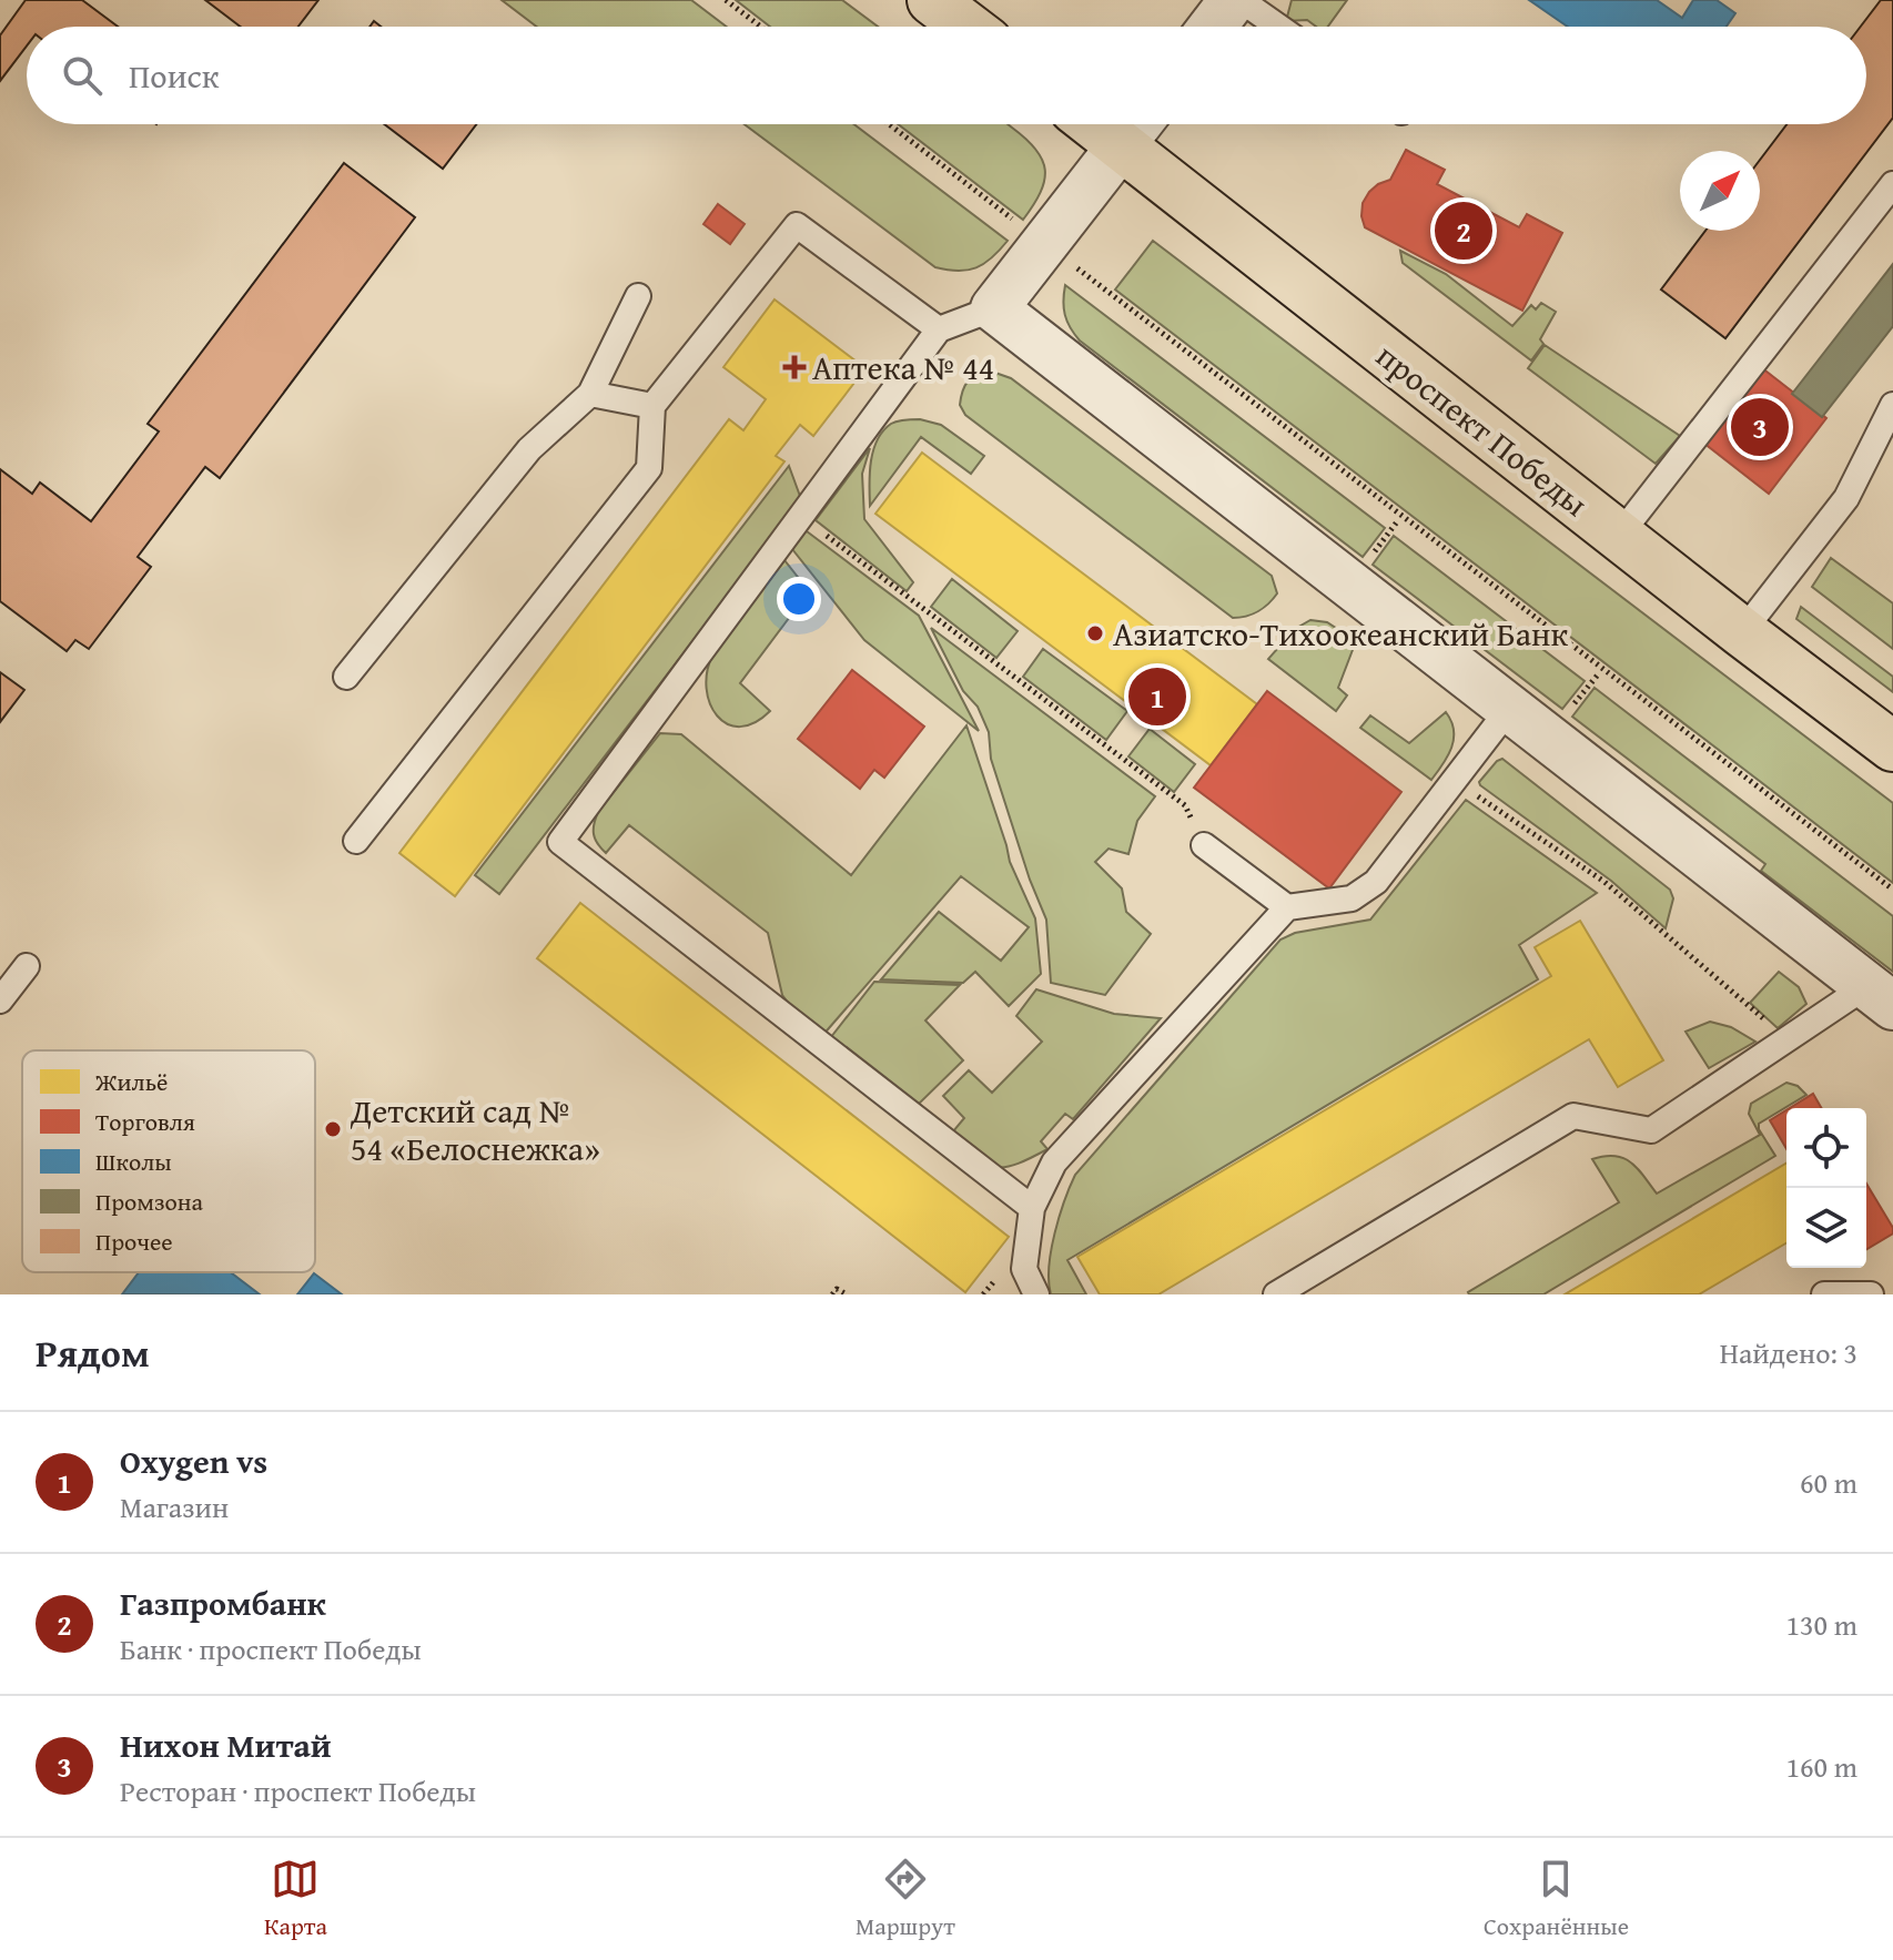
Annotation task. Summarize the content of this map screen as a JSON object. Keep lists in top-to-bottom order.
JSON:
{
  "streets": {
    "main road": ["проспект Победы"]
  },
  "places": {
    "health": ["Аптека № 44"],
    "other": ["Азиатско-Тихоокеанский Банк", "Детский сад № 54 «Белоснежка»"]
  },
  "legend": [
    "Жильё",
    "Торговля",
    "Школы",
    "Промзона",
    "Прочее"
  ],
  "north": "top right",
  "page": {
    "search": "Поиск",
    "pins": ["2", "3", "1"],
    "heading": ["Рядом", "Найдено: 3"],
    "list": [
      {
        "mark": "1",
        "name": "Oxygen vs",
        "note": "Магазин",
        "value": "60 m"
      },
      {
        "mark": "2",
        "name": "Газпромбанк",
        "note": "Банк · проспект Победы",
        "value": "130 m"
      },
      {
        "mark": "3",
        "name": "Нихон Митай",
        "note": "Ресторан · проспект Победы",
        "value": "160 m"
      }
    ],
    "nav": ["Карта", "Маршрут", "Сохранённые"]
  }
}
